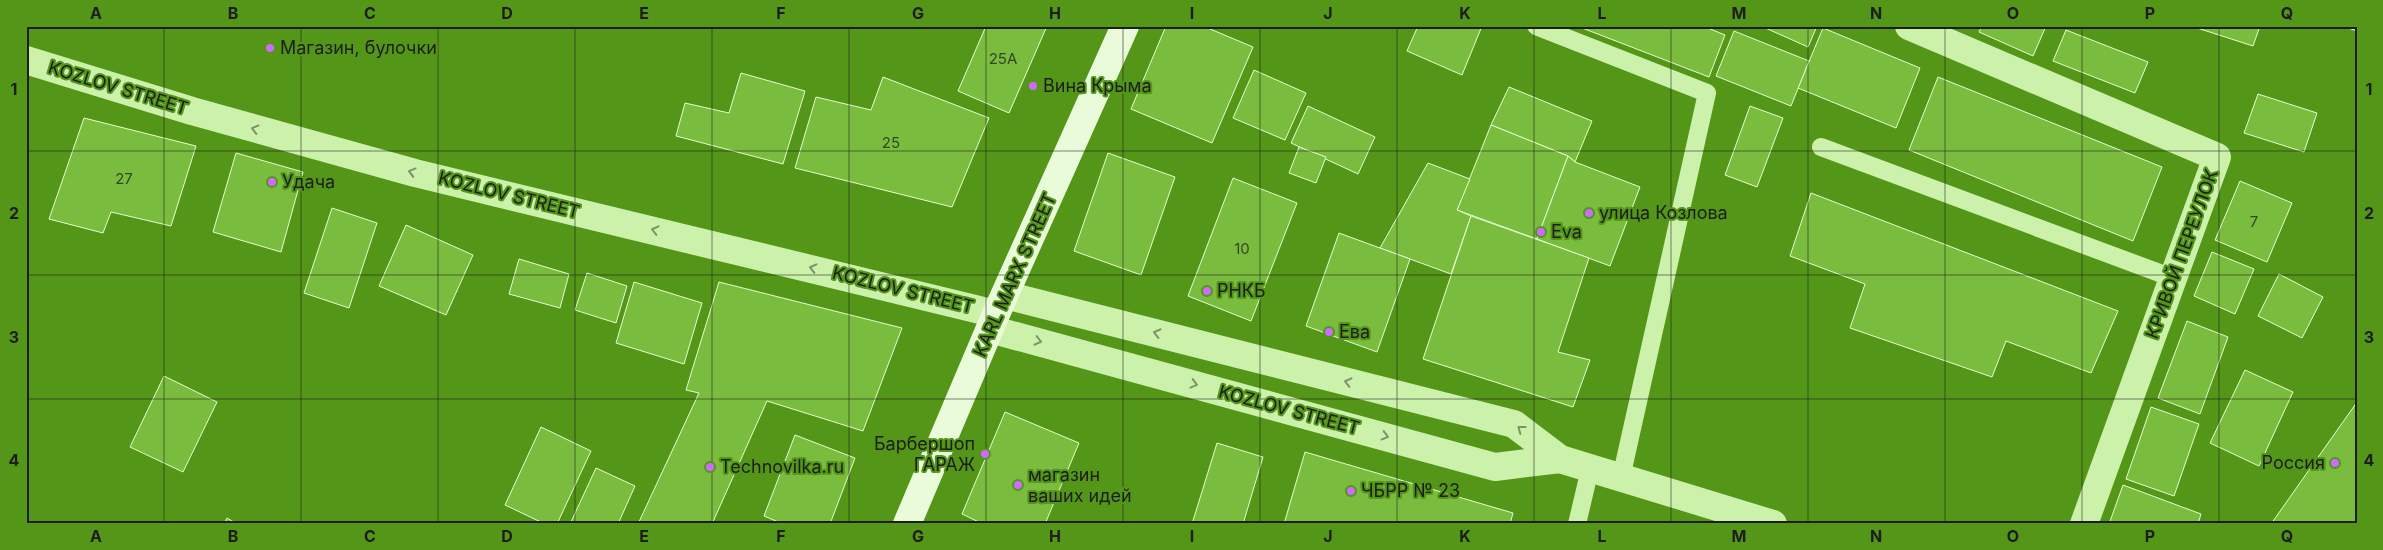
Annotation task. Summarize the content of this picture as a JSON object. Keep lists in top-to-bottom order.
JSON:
{
  "streets": {
    "main road": ["KARL MARX STREET"],
    "street": ["KOZLOV STREET", "КРИВОЙ ПЕРЕУЛОК"]
  },
  "crossings": [
    ["KOZLOV STREET", "KARL MARX STREET"]
  ],
  "places": [
    "Магазин, булочки",
    "Вина Крыма",
    "Удача",
    "улица Козлова",
    "Eva",
    "РНКБ",
    "Ева",
    "Барбершоп ГАРАЖ",
    "Россия",
    "Technovilka.ru",
    "магазин ваших идей",
    "ЧБРР № 23"
  ],
  "house_numbers": [
    "25А",
    "25",
    "27",
    "7",
    "10"
  ],
  "grid": {
    "columns": [
      "A",
      "B",
      "C",
      "D",
      "E",
      "F",
      "G",
      "H",
      "I",
      "J",
      "K",
      "L",
      "M",
      "N",
      "O",
      "P",
      "Q"
    ],
    "rows": [
      "1",
      "2",
      "3",
      "4"
    ]
  }
}
